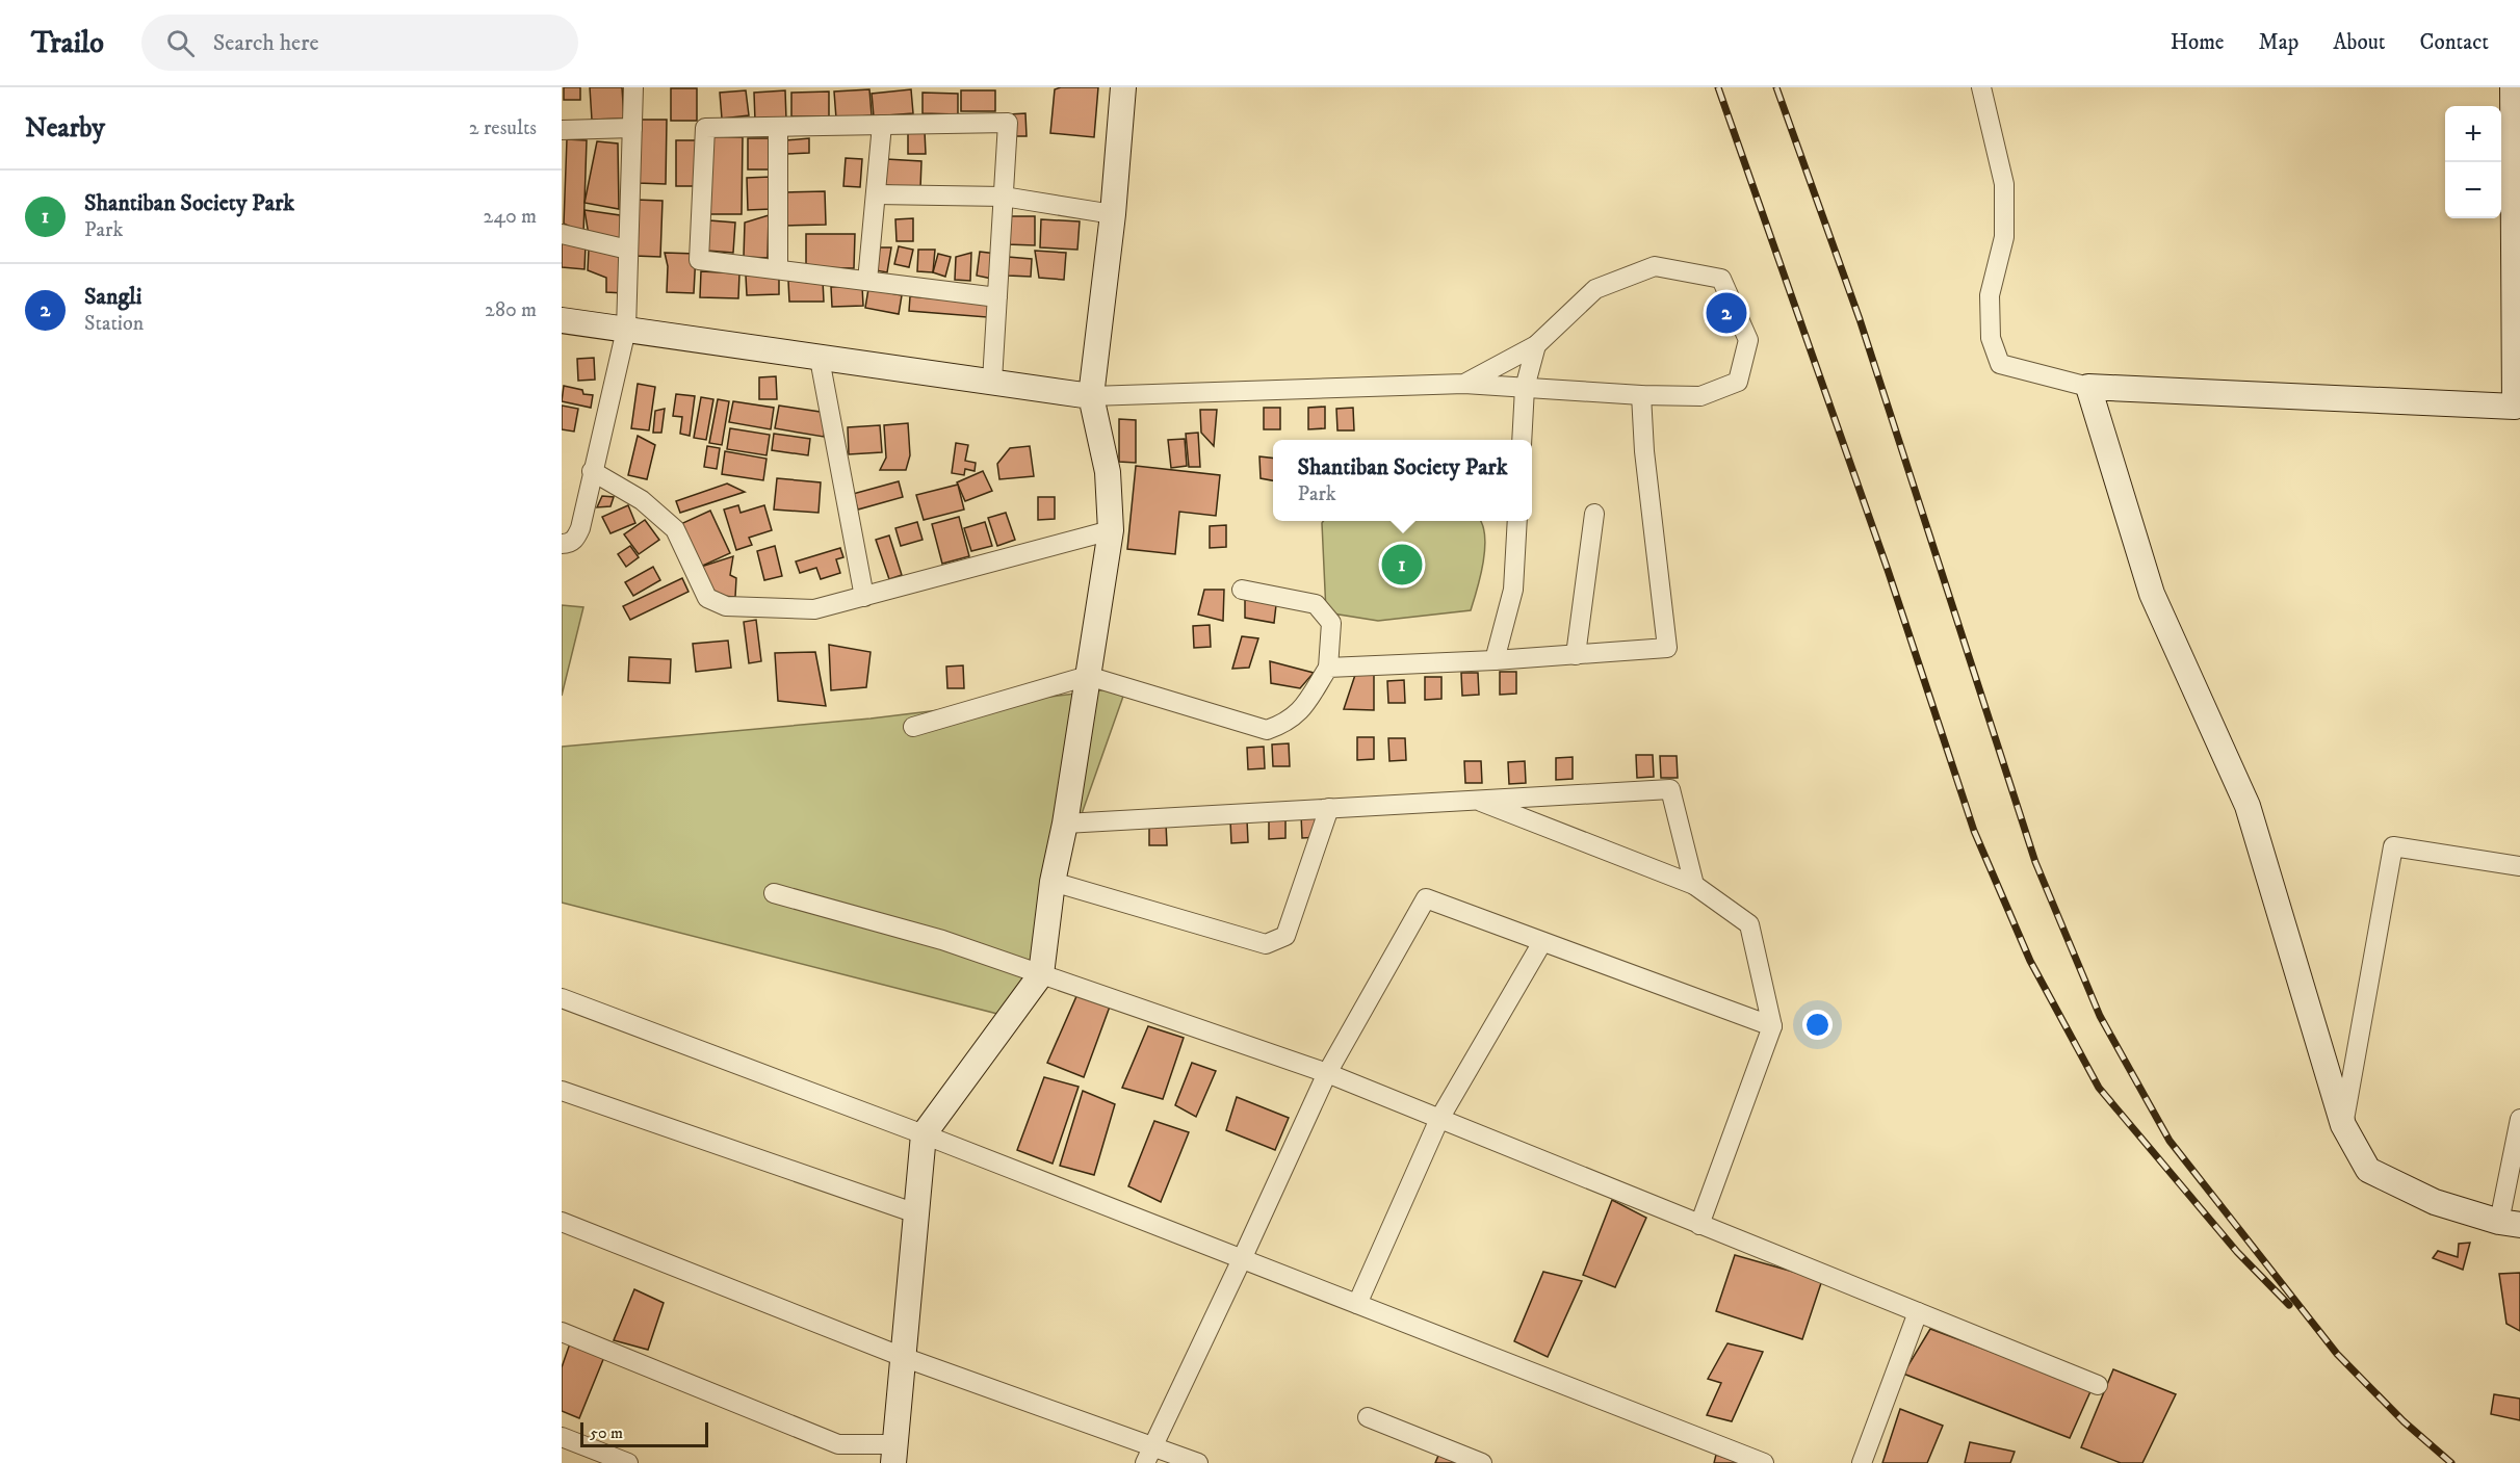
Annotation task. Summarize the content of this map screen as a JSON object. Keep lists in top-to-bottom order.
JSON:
{
  "scale_bar": "50 m",
  "page": {
    "header": "Trailo",
    "search": "Search here",
    "nav": [
      "Home",
      "Map",
      "About",
      "Contact"
    ],
    "heading": ["Nearby", "2 results"],
    "map_buttons": ["+", "−"],
    "list": [
      {
        "mark": "1",
        "name": "Shantiban Society Park",
        "note": "Park",
        "value": "240 m"
      },
      {
        "mark": "2",
        "name": "Sangli",
        "note": "Station",
        "value": "280 m"
      }
    ],
    "pins": ["2", "1"],
    "popup": ["Shantiban Society Park", "Park"],
    "scale": "50 m"
  }
}
